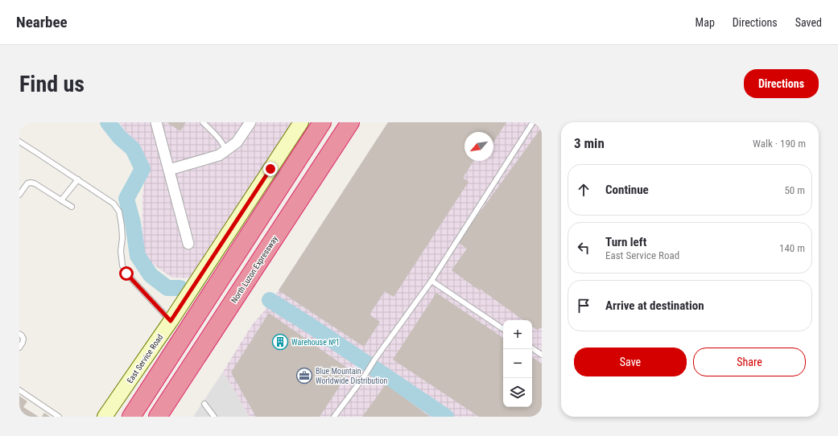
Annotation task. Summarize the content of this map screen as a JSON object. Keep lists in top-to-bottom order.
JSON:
{
  "streets": {
    "highway": ["North Luzon Expressway"],
    "street": ["East Service Road"]
  },
  "places": {
    "building": ["Warehouse №1"],
    "office": ["Blue Mountain Worldwide Distribution"]
  },
  "north": "bottom left",
  "page": {
    "header": "Nearbee",
    "nav": ["Map", "Directions", "Saved"],
    "buttons": [
      "Directions",
      ["Save", "Share"]
    ],
    "title": "Find us",
    "heading": ["3 min", "Walk · 190 m"],
    "list": [
      ["Continue", "50 m"],
      ["Turn left", "East Service Road", "140 m"],
      "Arrive at destination"
    ],
    "map_buttons": ["+", "−"]
  }
}
